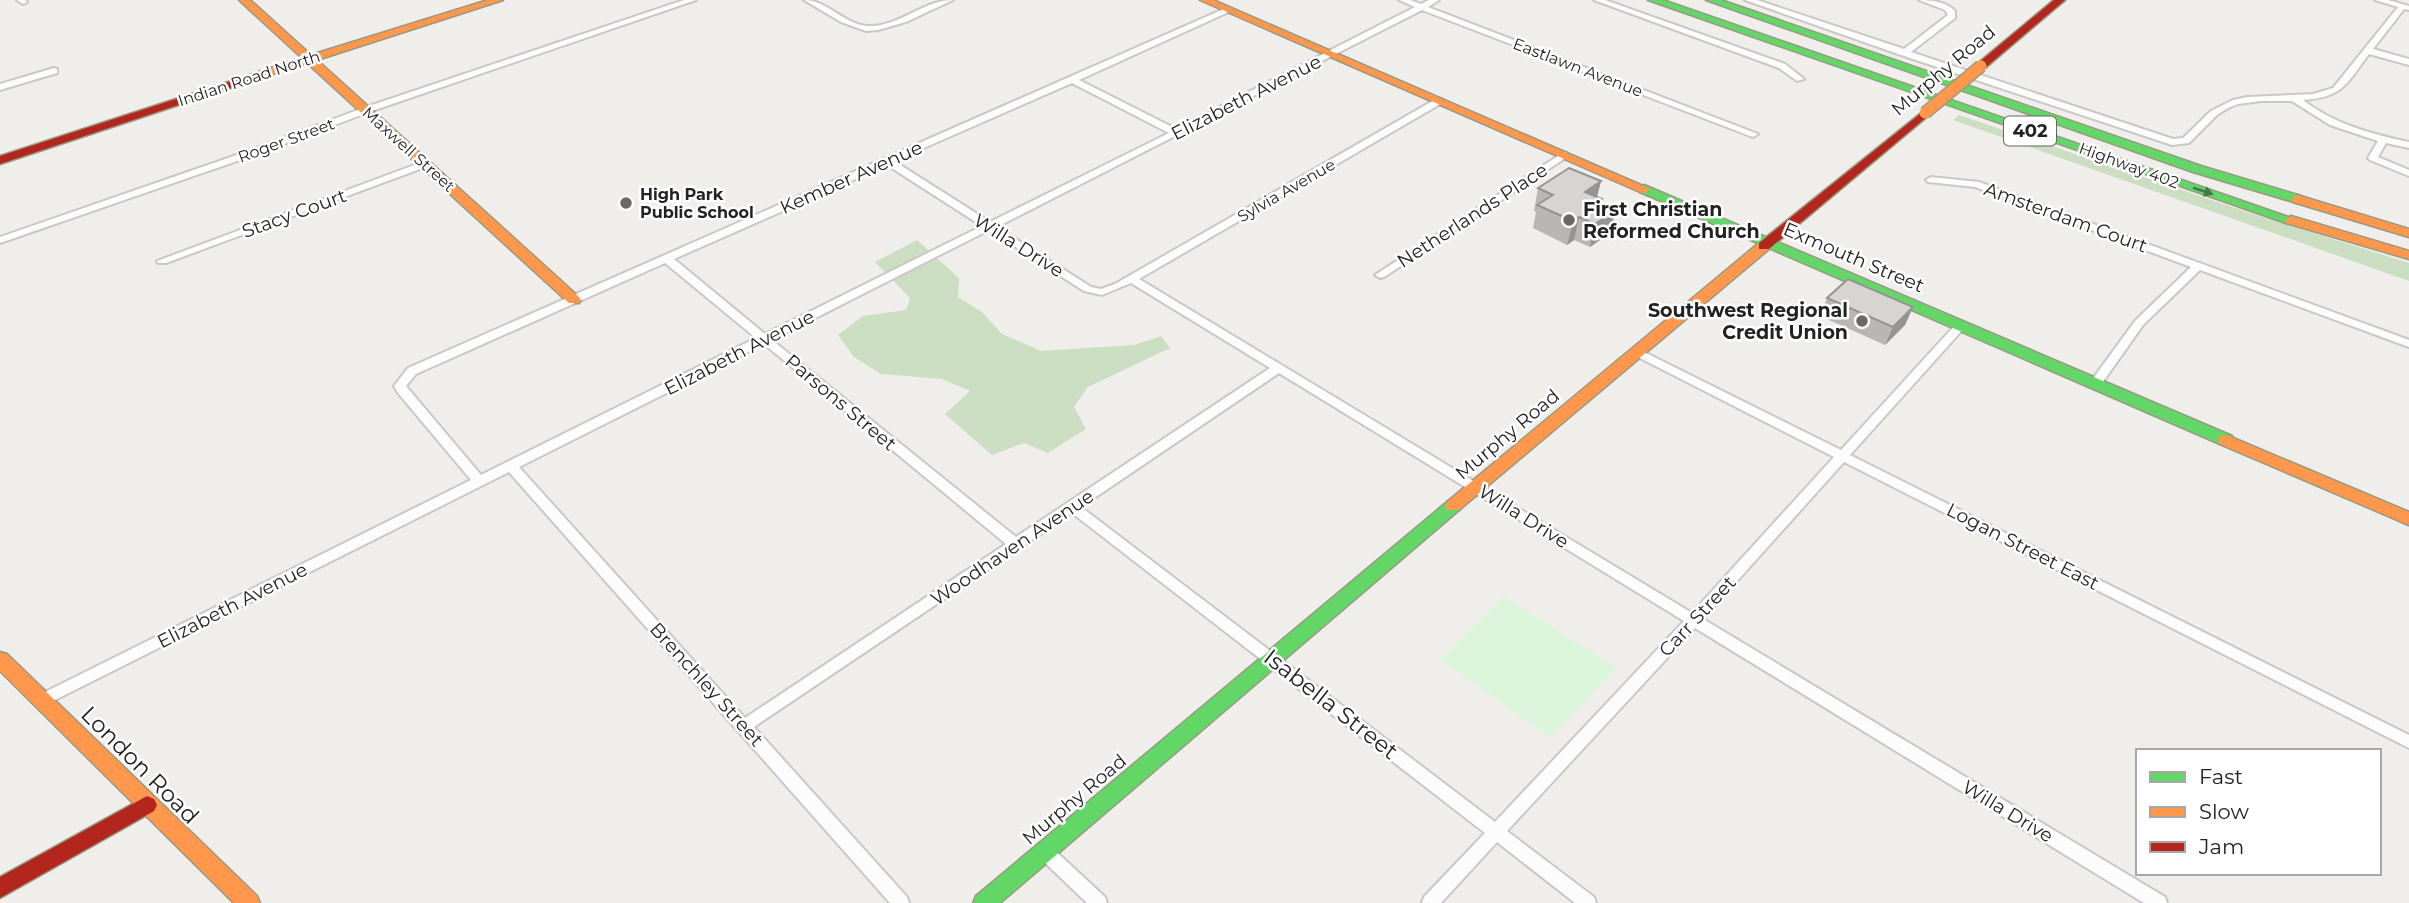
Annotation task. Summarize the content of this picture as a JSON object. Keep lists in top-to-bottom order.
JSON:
{
  "streets": {
    "main road": [
      "Murphy Road",
      "Indian Road North",
      "402",
      "Maxwell Street",
      "Highway 402",
      "Exmouth Street",
      "London Road"
    ],
    "street": [
      "Eastlawn Avenue",
      "Elizabeth Avenue",
      "Roger Street",
      "Kember Avenue",
      "Sylvia Avenue",
      "Stacy Court",
      "Netherlands Place",
      "Amsterdam Court",
      "Willa Drive",
      "Parsons Street",
      "Logan Street East",
      "Woodhaven Avenue",
      "Carr Street",
      "Brenchley Street",
      "Isabella Street"
    ]
  },
  "crossings": [
    ["Eastlawn Avenue", "Elizabeth Avenue"],
    ["Murphy Road", "Willa Drive"],
    ["Murphy Road", "Exmouth Street"],
    ["Murphy Road", "Logan Street East"],
    ["Murphy Road", "Isabella Street"],
    ["Indian Road North", "Maxwell Street"],
    ["Elizabeth Avenue", "Kember Avenue"],
    ["Elizabeth Avenue", "Willa Drive"],
    ["Elizabeth Avenue", "Exmouth Street"],
    ["Elizabeth Avenue", "Parsons Street"],
    ["Elizabeth Avenue", "Brenchley Street"],
    ["Elizabeth Avenue", "London Road"],
    ["Roger Street", "Maxwell Street"],
    ["Maxwell Street", "Kember Avenue"],
    ["Maxwell Street", "Stacy Court"],
    ["Kember Avenue", "Willa Drive"],
    ["Kember Avenue", "Exmouth Street"],
    ["Kember Avenue", "Parsons Street"],
    ["Sylvia Avenue", "Willa Drive"],
    ["Sylvia Avenue", "Exmouth Street"],
    ["Netherlands Place", "Exmouth Street"],
    ["Willa Drive", "Woodhaven Avenue"],
    ["Willa Drive", "Carr Street"],
    ["Exmouth Street", "Carr Street"],
    ["Parsons Street", "Woodhaven Avenue"],
    ["Logan Street East", "Carr Street"],
    ["Woodhaven Avenue", "Brenchley Street"],
    ["Woodhaven Avenue", "Isabella Street"],
    ["Carr Street", "Isabella Street"]
  ],
  "places": ["High Park Public School", "First Christian Reformed Church", "Southwest Regional Credit Union"],
  "legend": ["Fast", "Slow", "Jam"]
}
